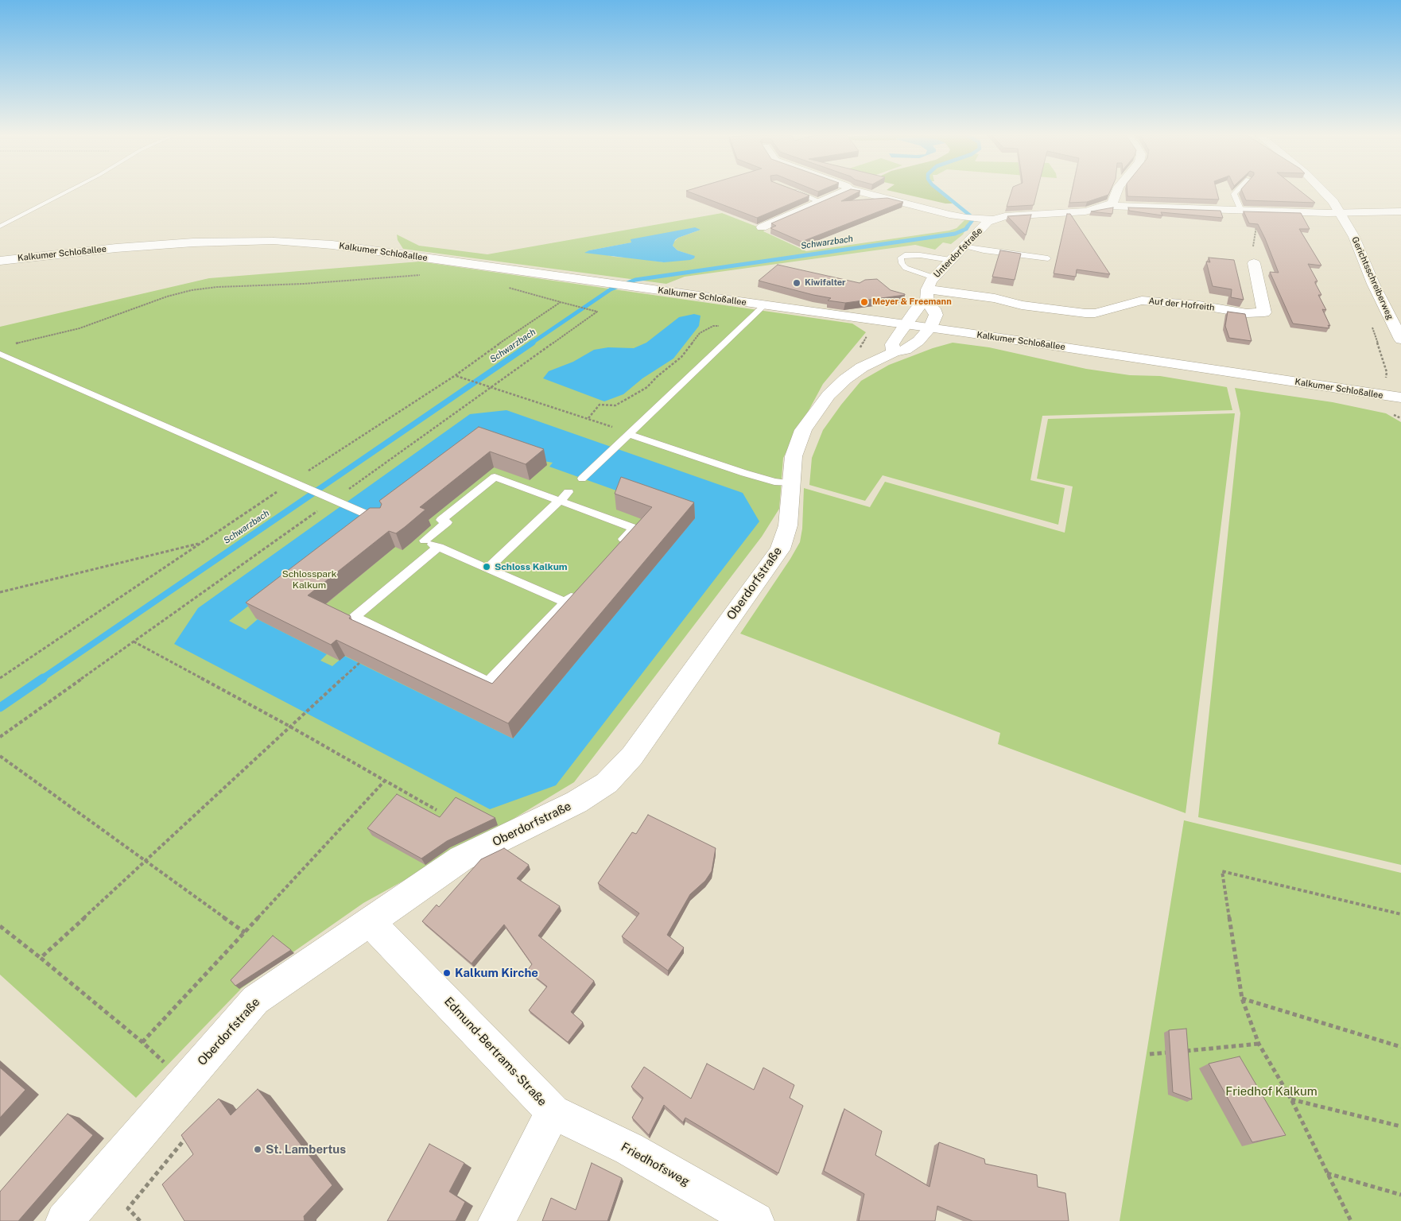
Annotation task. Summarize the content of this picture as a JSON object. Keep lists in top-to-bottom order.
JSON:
{
  "streets": {
    "street": [
      "Kalkumer Schloßallee",
      "Unterdorfstraße",
      "Gerichtsschreiberweg",
      "Auf der Hofreith",
      "Oberdorfstraße",
      "Edmund-Bertrams-Straße",
      "Friedhofsweg"
    ]
  },
  "crossings": [
    ["Kalkumer Schloßallee", "Unterdorfstraße"],
    ["Kalkumer Schloßallee", "Oberdorfstraße"],
    ["Unterdorfstraße", "Gerichtsschreiberweg"],
    ["Unterdorfstraße", "Auf der Hofreith"],
    ["Oberdorfstraße", "Edmund-Bertrams-Straße"],
    ["Edmund-Bertrams-Straße", "Friedhofsweg"]
  ],
  "water": ["Schwarzbach"],
  "parks": ["Schlosspark Kalkum", "Friedhof Kalkum"],
  "places": [
    "Kiwifalter",
    "Meyer & Freemann",
    "Schloss Kalkum",
    "Kalkum Kirche",
    "St. Lambertus"
  ]
}
